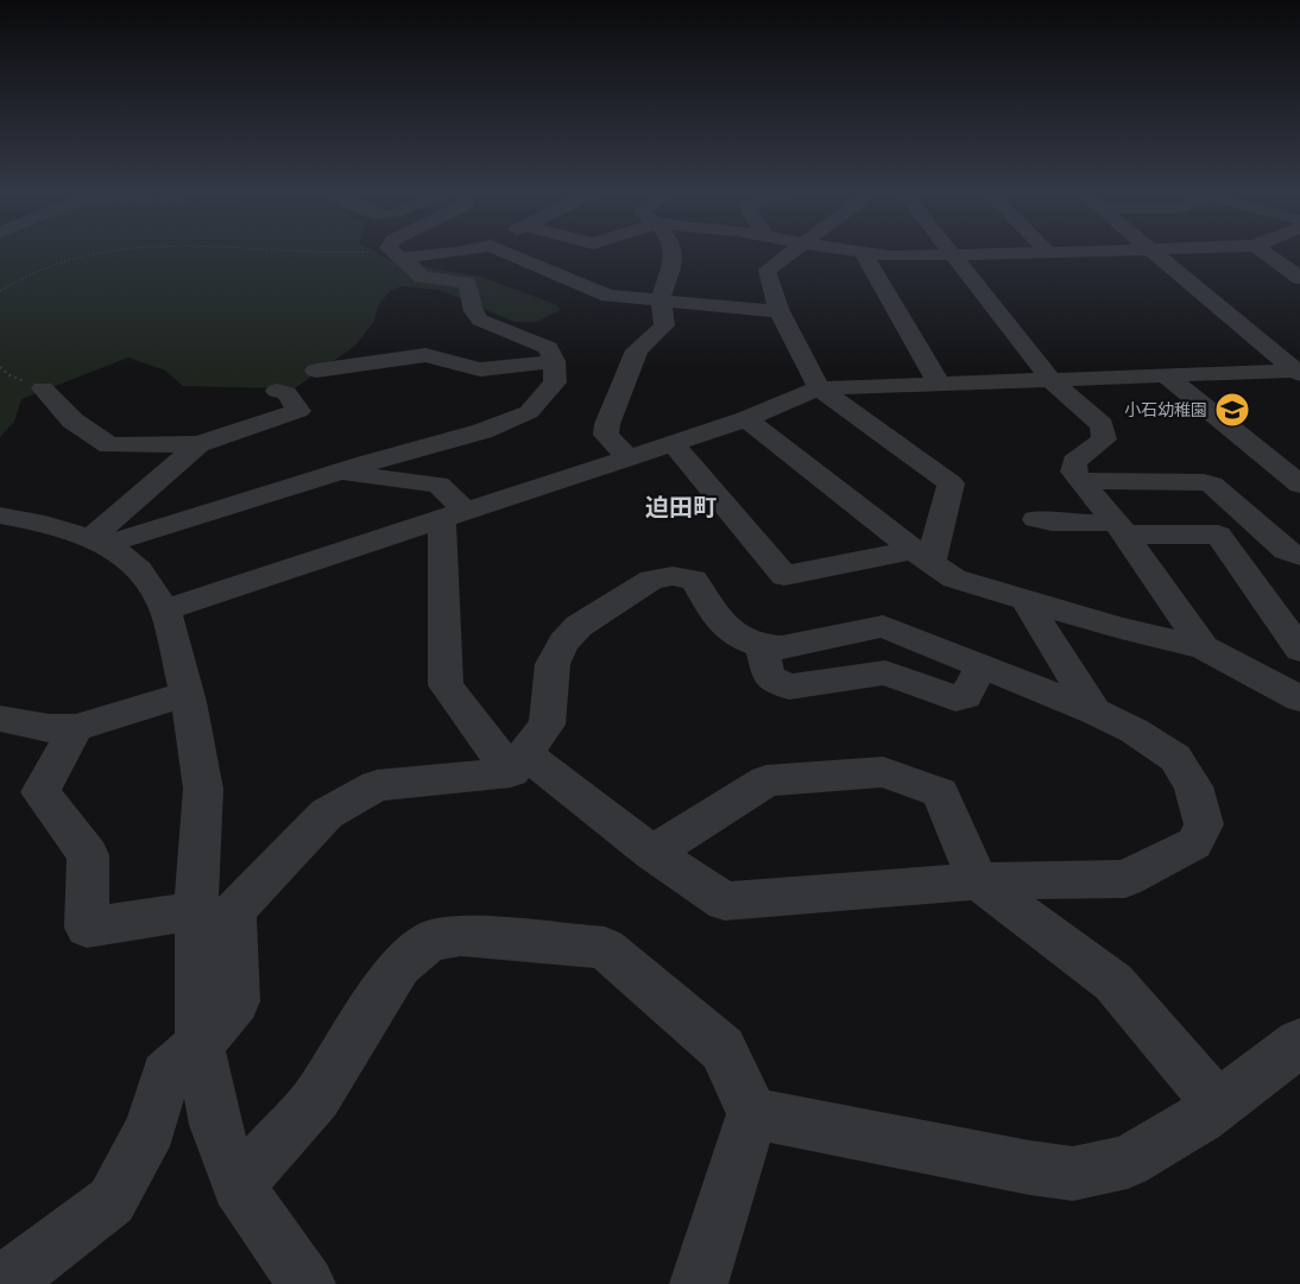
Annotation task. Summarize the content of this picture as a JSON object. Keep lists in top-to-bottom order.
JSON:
{
  "districts": ["迫田町"],
  "places": {
    "school or university": ["小石幼稚園"]
  }
}
